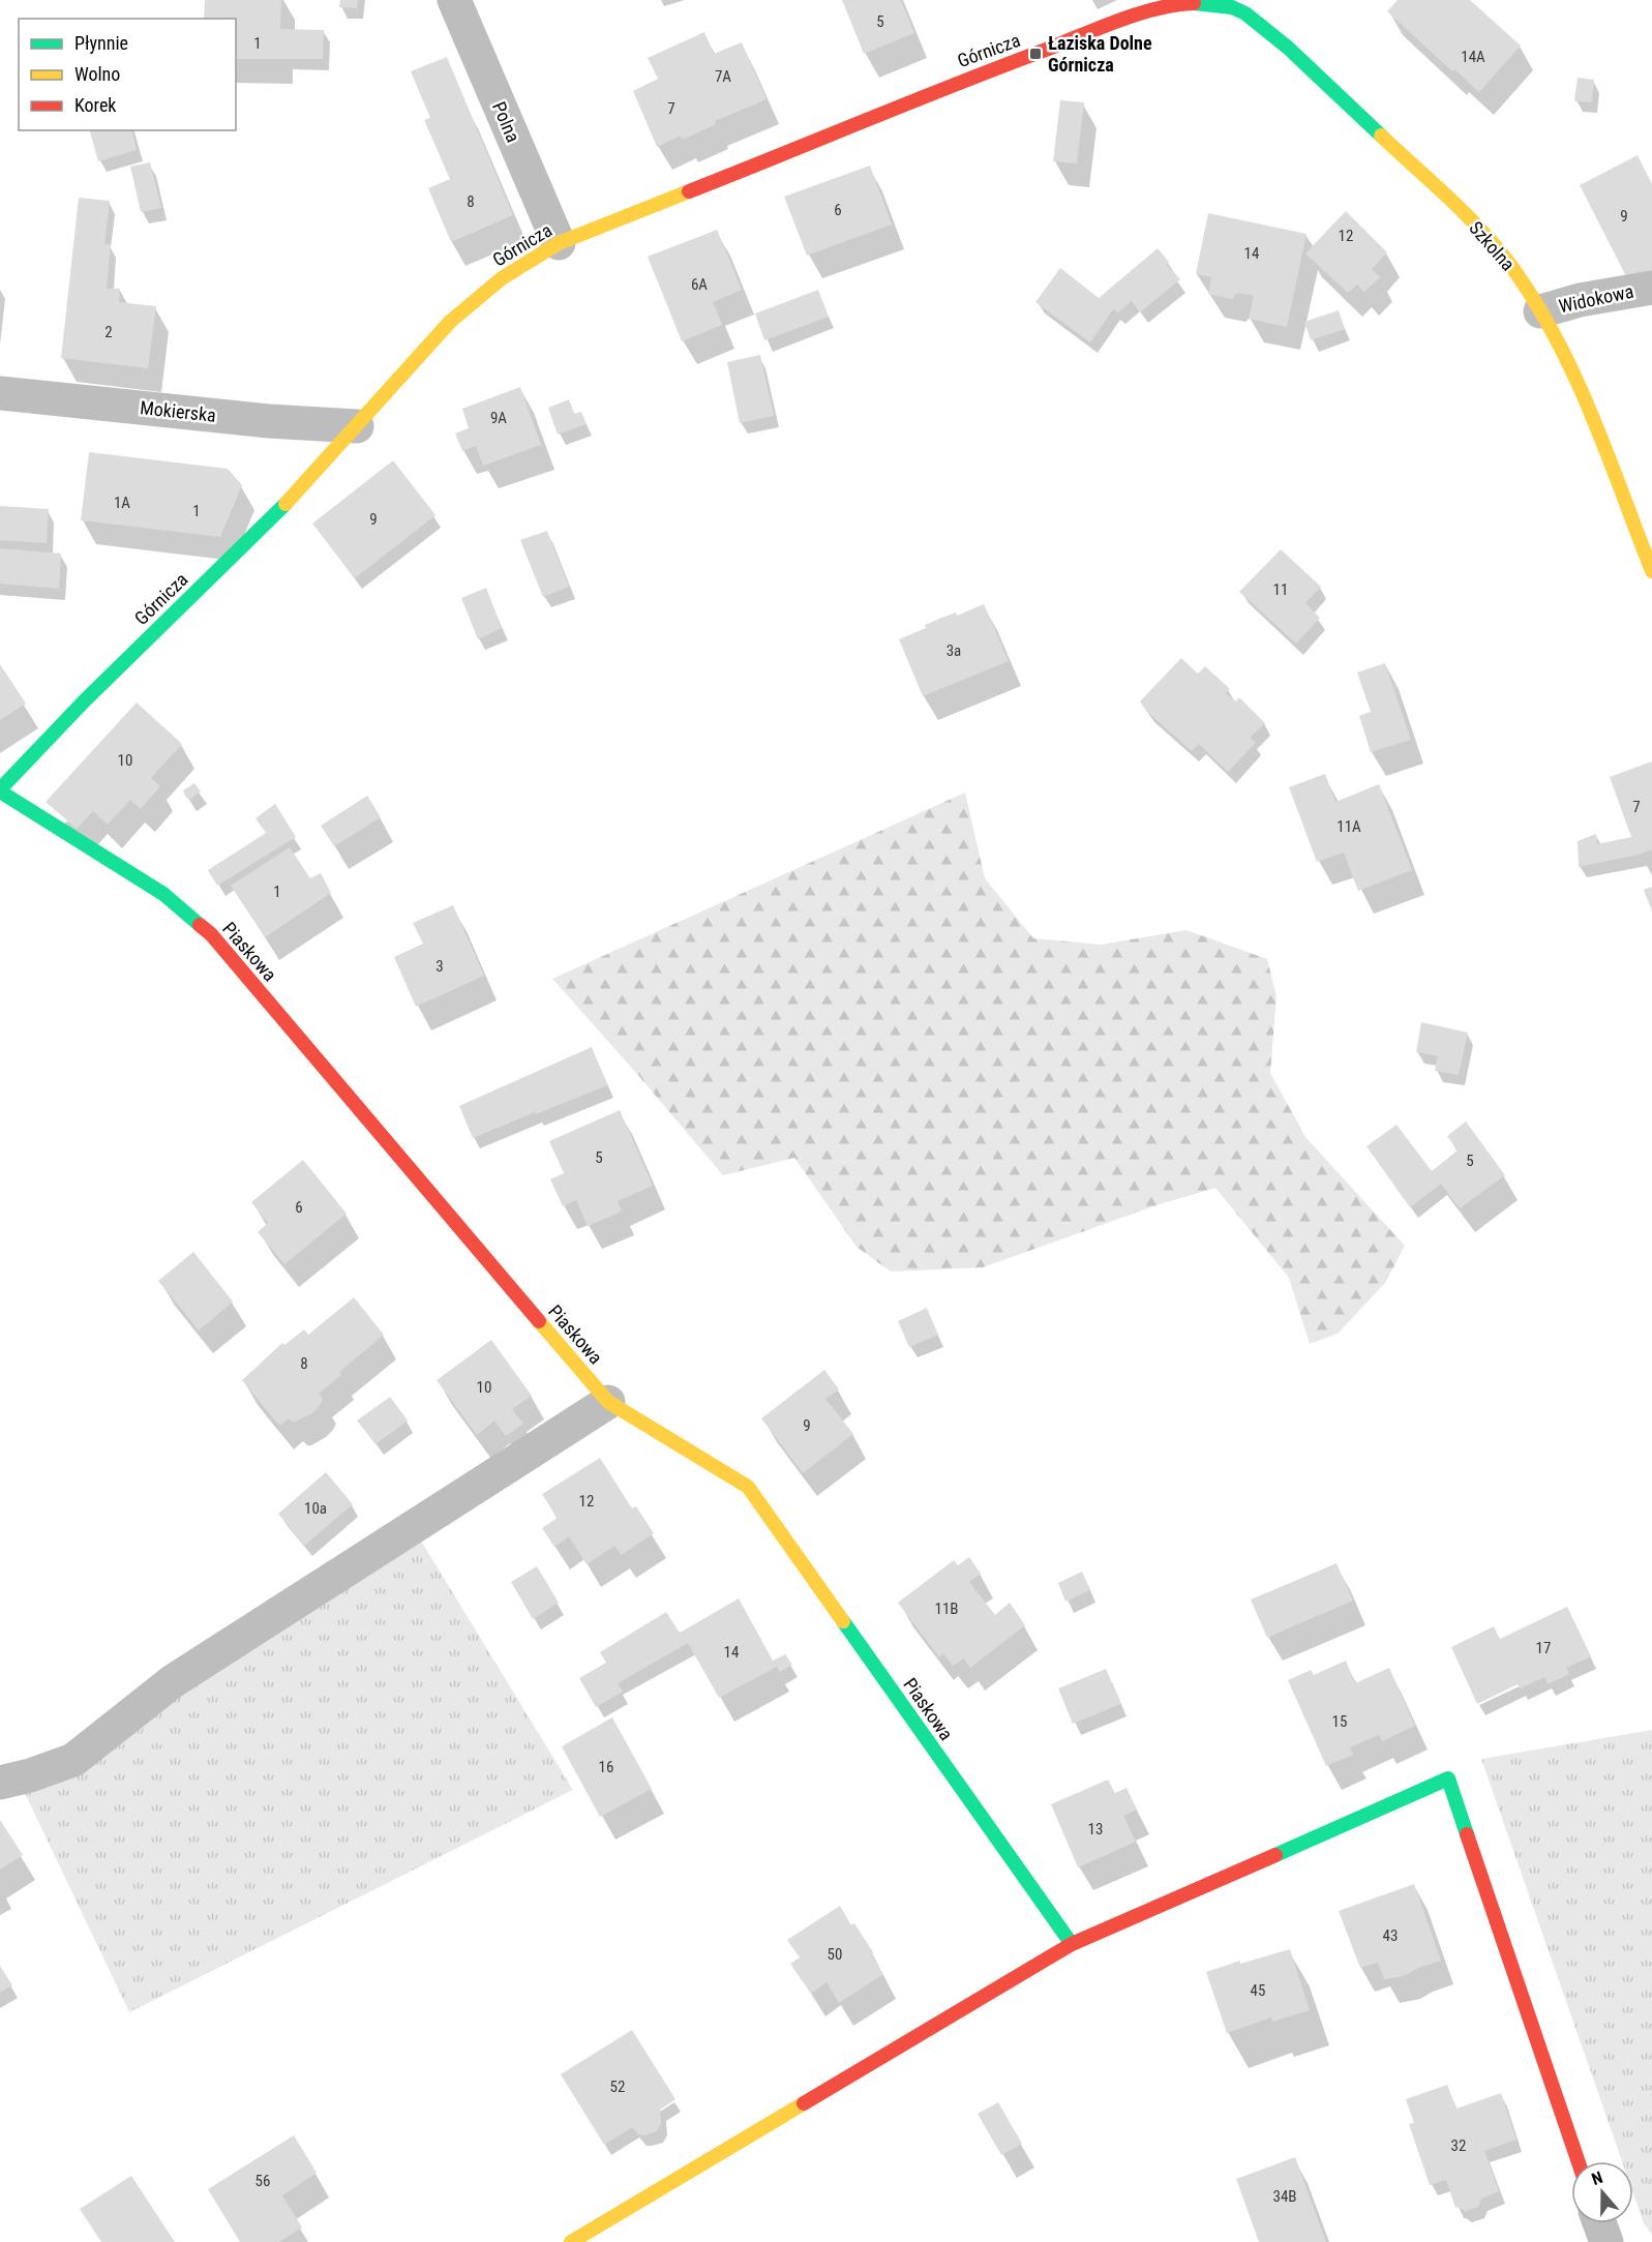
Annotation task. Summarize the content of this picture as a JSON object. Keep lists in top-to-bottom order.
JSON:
{
  "streets": {
    "street": [
      "Górnicza",
      "Polna",
      "Szkolna",
      "Widokowa",
      "Mokierska",
      "Piaskowa"
    ]
  },
  "crossings": [
    ["Górnicza", "Polna"],
    ["Górnicza", "Szkolna"],
    ["Górnicza", "Mokierska"],
    ["Górnicza", "Piaskowa"],
    ["Szkolna", "Widokowa"]
  ],
  "places": {
    "transit": ["Łaziska Dolne Górnicza"]
  },
  "house_numbers": [
    "5",
    "1",
    "14A",
    "7A",
    "7",
    "8",
    "6",
    "9",
    "12",
    "14",
    "6A",
    "2",
    "9A",
    "1A",
    "1",
    "9",
    "11",
    "3a",
    "10",
    "7",
    "11A",
    "1",
    "3",
    "5",
    "5",
    "6",
    "8",
    "10",
    "9",
    "12",
    "10a",
    "11B",
    "17",
    "14",
    "15",
    "16",
    "13",
    "43",
    "50",
    "45",
    "52",
    "32",
    "56",
    "34B"
  ],
  "legend": ["Płynnie", "Wolno", "Korek"],
  "north": "top"
}
